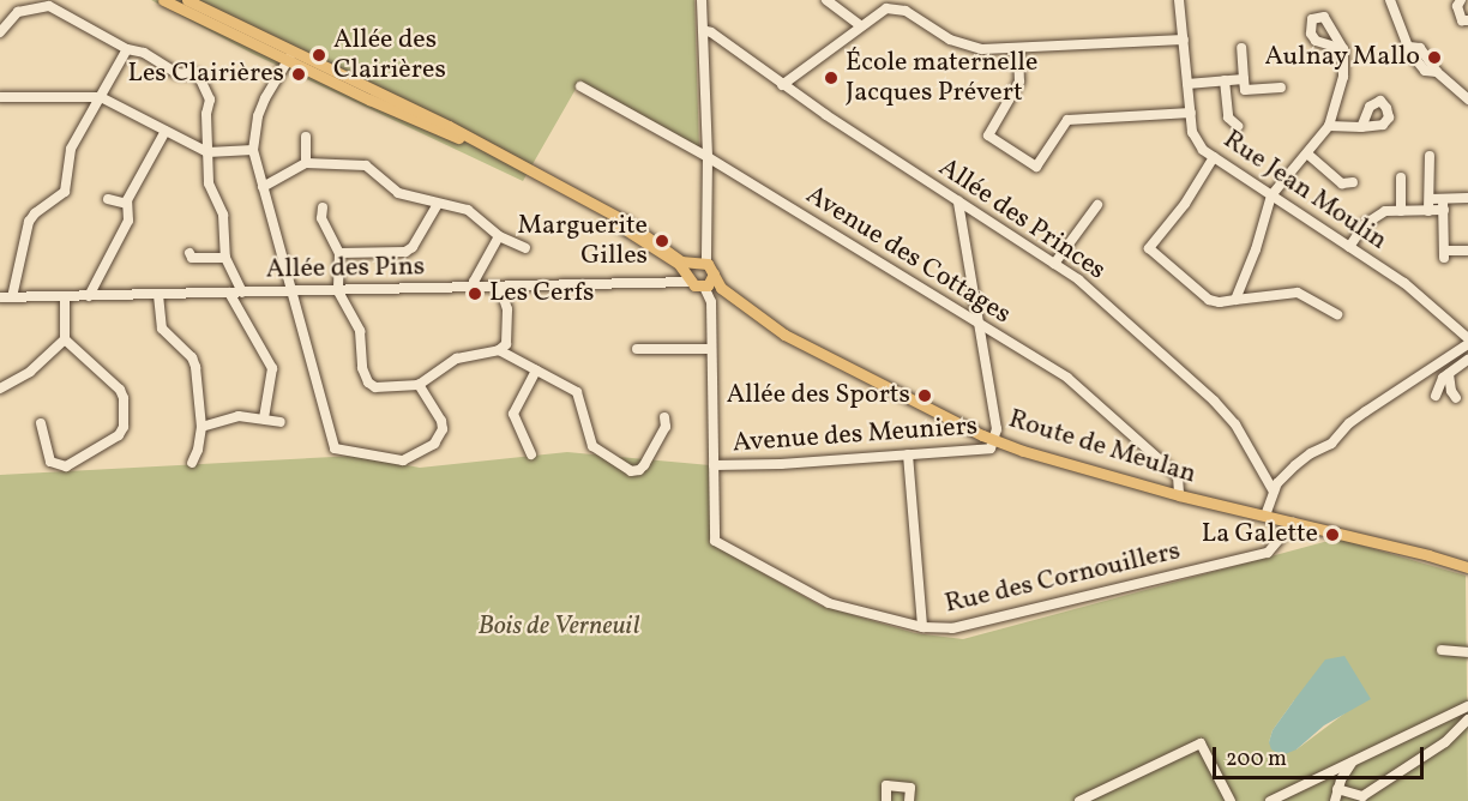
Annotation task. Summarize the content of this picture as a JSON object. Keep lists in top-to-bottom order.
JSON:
{
  "streets": {
    "main road": ["Route de Meulan"],
    "street": [
      "Rue Jean Moulin",
      "Allée des Princes",
      "Avenue des Cottages",
      "Allée des Pins",
      "Avenue des Meuniers",
      "Rue des Cornouillers"
    ]
  },
  "crossings": [
    ["Avenue des Cottages", "Route de Meulan"],
    ["Allée des Pins", "Route de Meulan"],
    ["Avenue des Meuniers", "Route de Meulan"],
    ["Avenue des Meuniers", "Rue des Cornouillers"],
    ["Route de Meulan", "Rue des Cornouillers"]
  ],
  "parks": ["Bois de Verneuil"],
  "places": [
    "Allée des Clairières",
    "Aulnay Mallo",
    "Les Clairières",
    "École maternelle Jacques Prévert",
    "Marguerite Gilles",
    "Les Cerfs",
    "Allée des Sports",
    "La Galette"
  ],
  "scale_bar": "200 m"
}
